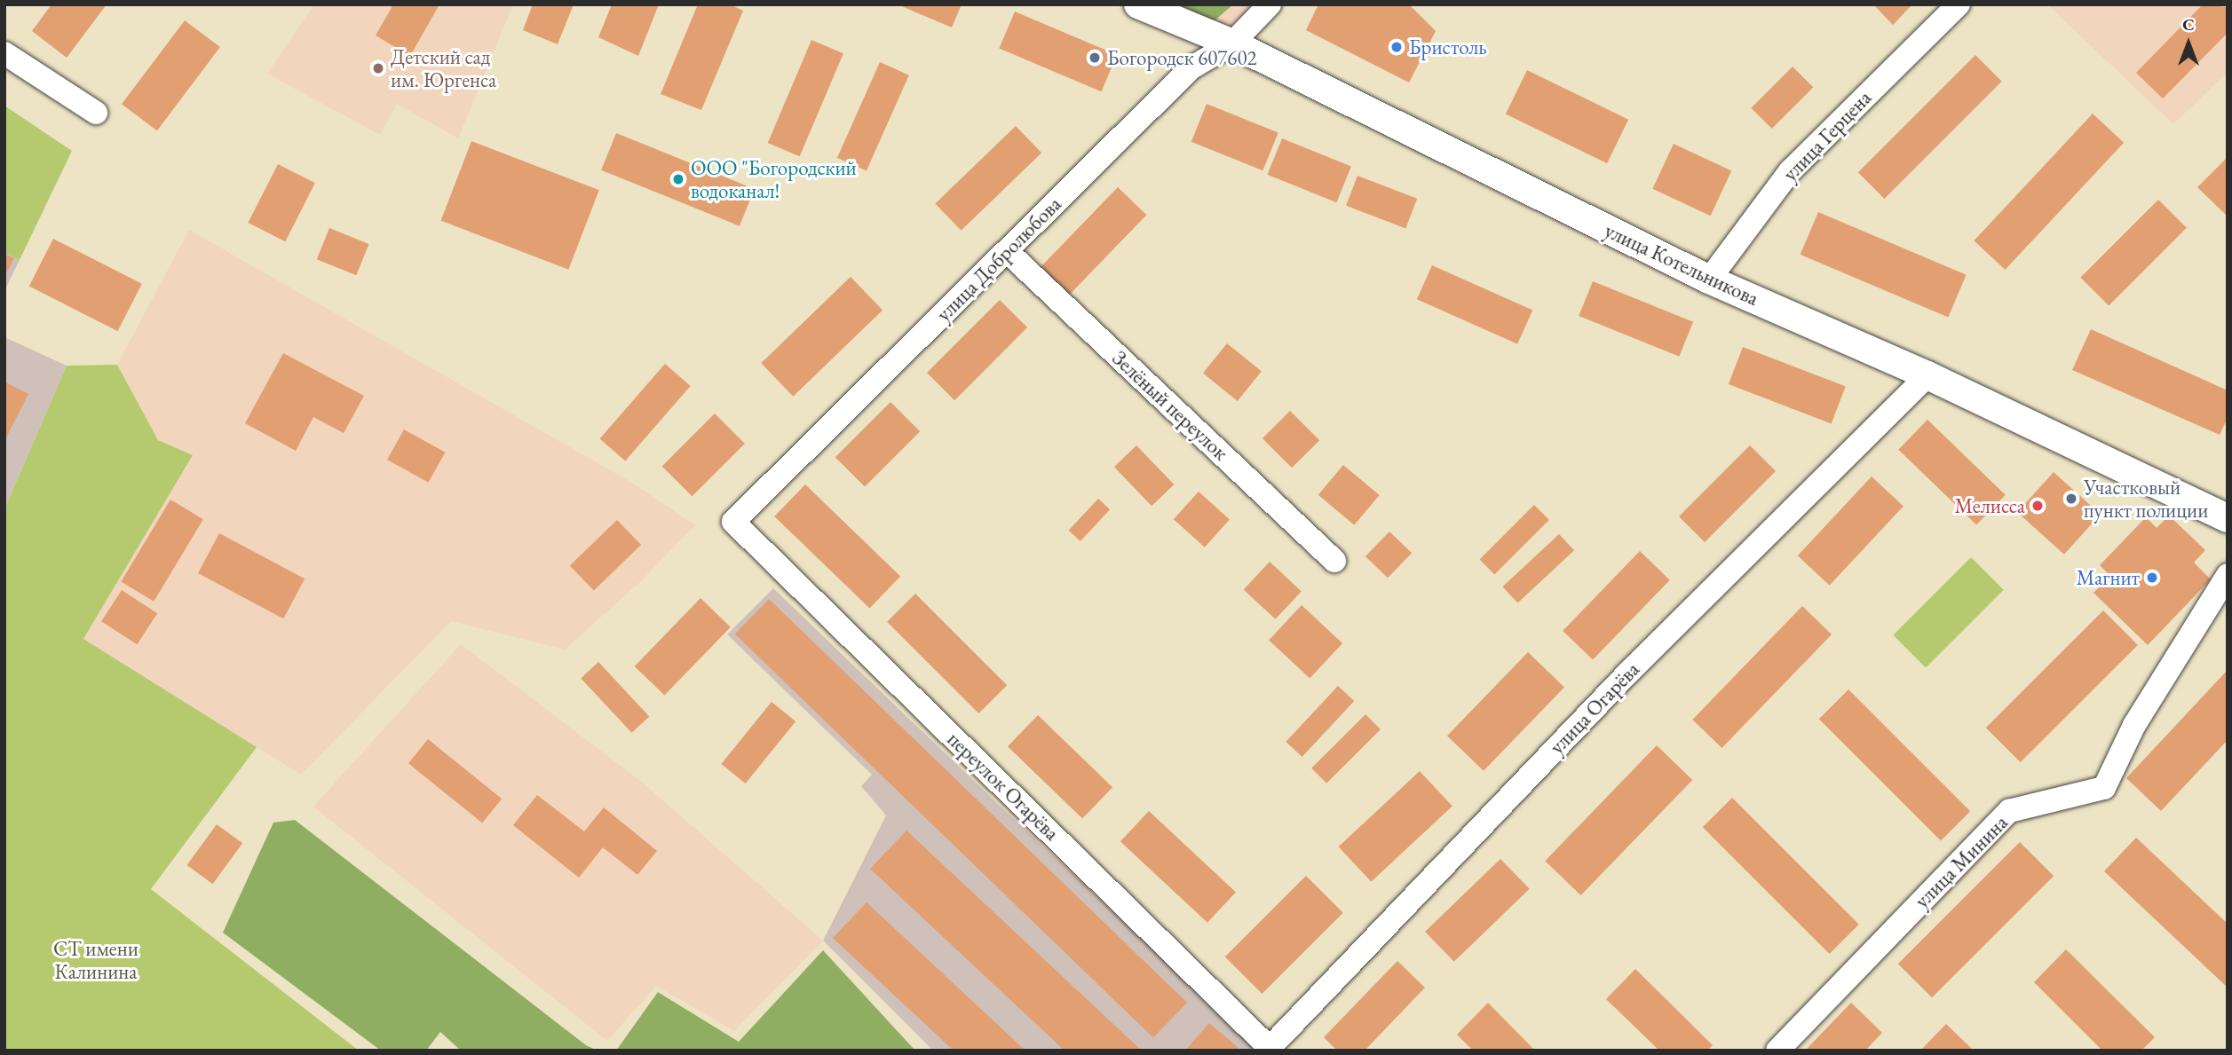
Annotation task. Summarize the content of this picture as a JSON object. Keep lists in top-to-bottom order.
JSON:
{
  "streets": {
    "street": [
      "улица Герцена",
      "улица Добролюбова",
      "улица Котельникова",
      "Зелёный переулок",
      "улица Огарёва",
      "переулок Огарёва",
      "улица Минина"
    ]
  },
  "crossings": [
    ["улица Герцена", "улица Котельникова"],
    ["улица Добролюбова", "улица Котельникова"],
    ["улица Добролюбова", "Зелёный переулок"],
    ["улица Добролюбова", "переулок Огарёва"],
    ["улица Котельникова", "улица Огарёва"],
    ["улица Огарёва", "переулок Огарёва"]
  ],
  "parks": ["СТ имени Калинина"],
  "places": [
    "Бристоль",
    "Богородск 607602",
    "Детский сад им. Юргенса",
    "ООО \"Богородский водоканал!",
    "Участковый пункт полиции",
    "Мелисса",
    "Магнит"
  ],
  "north": "top"
}
